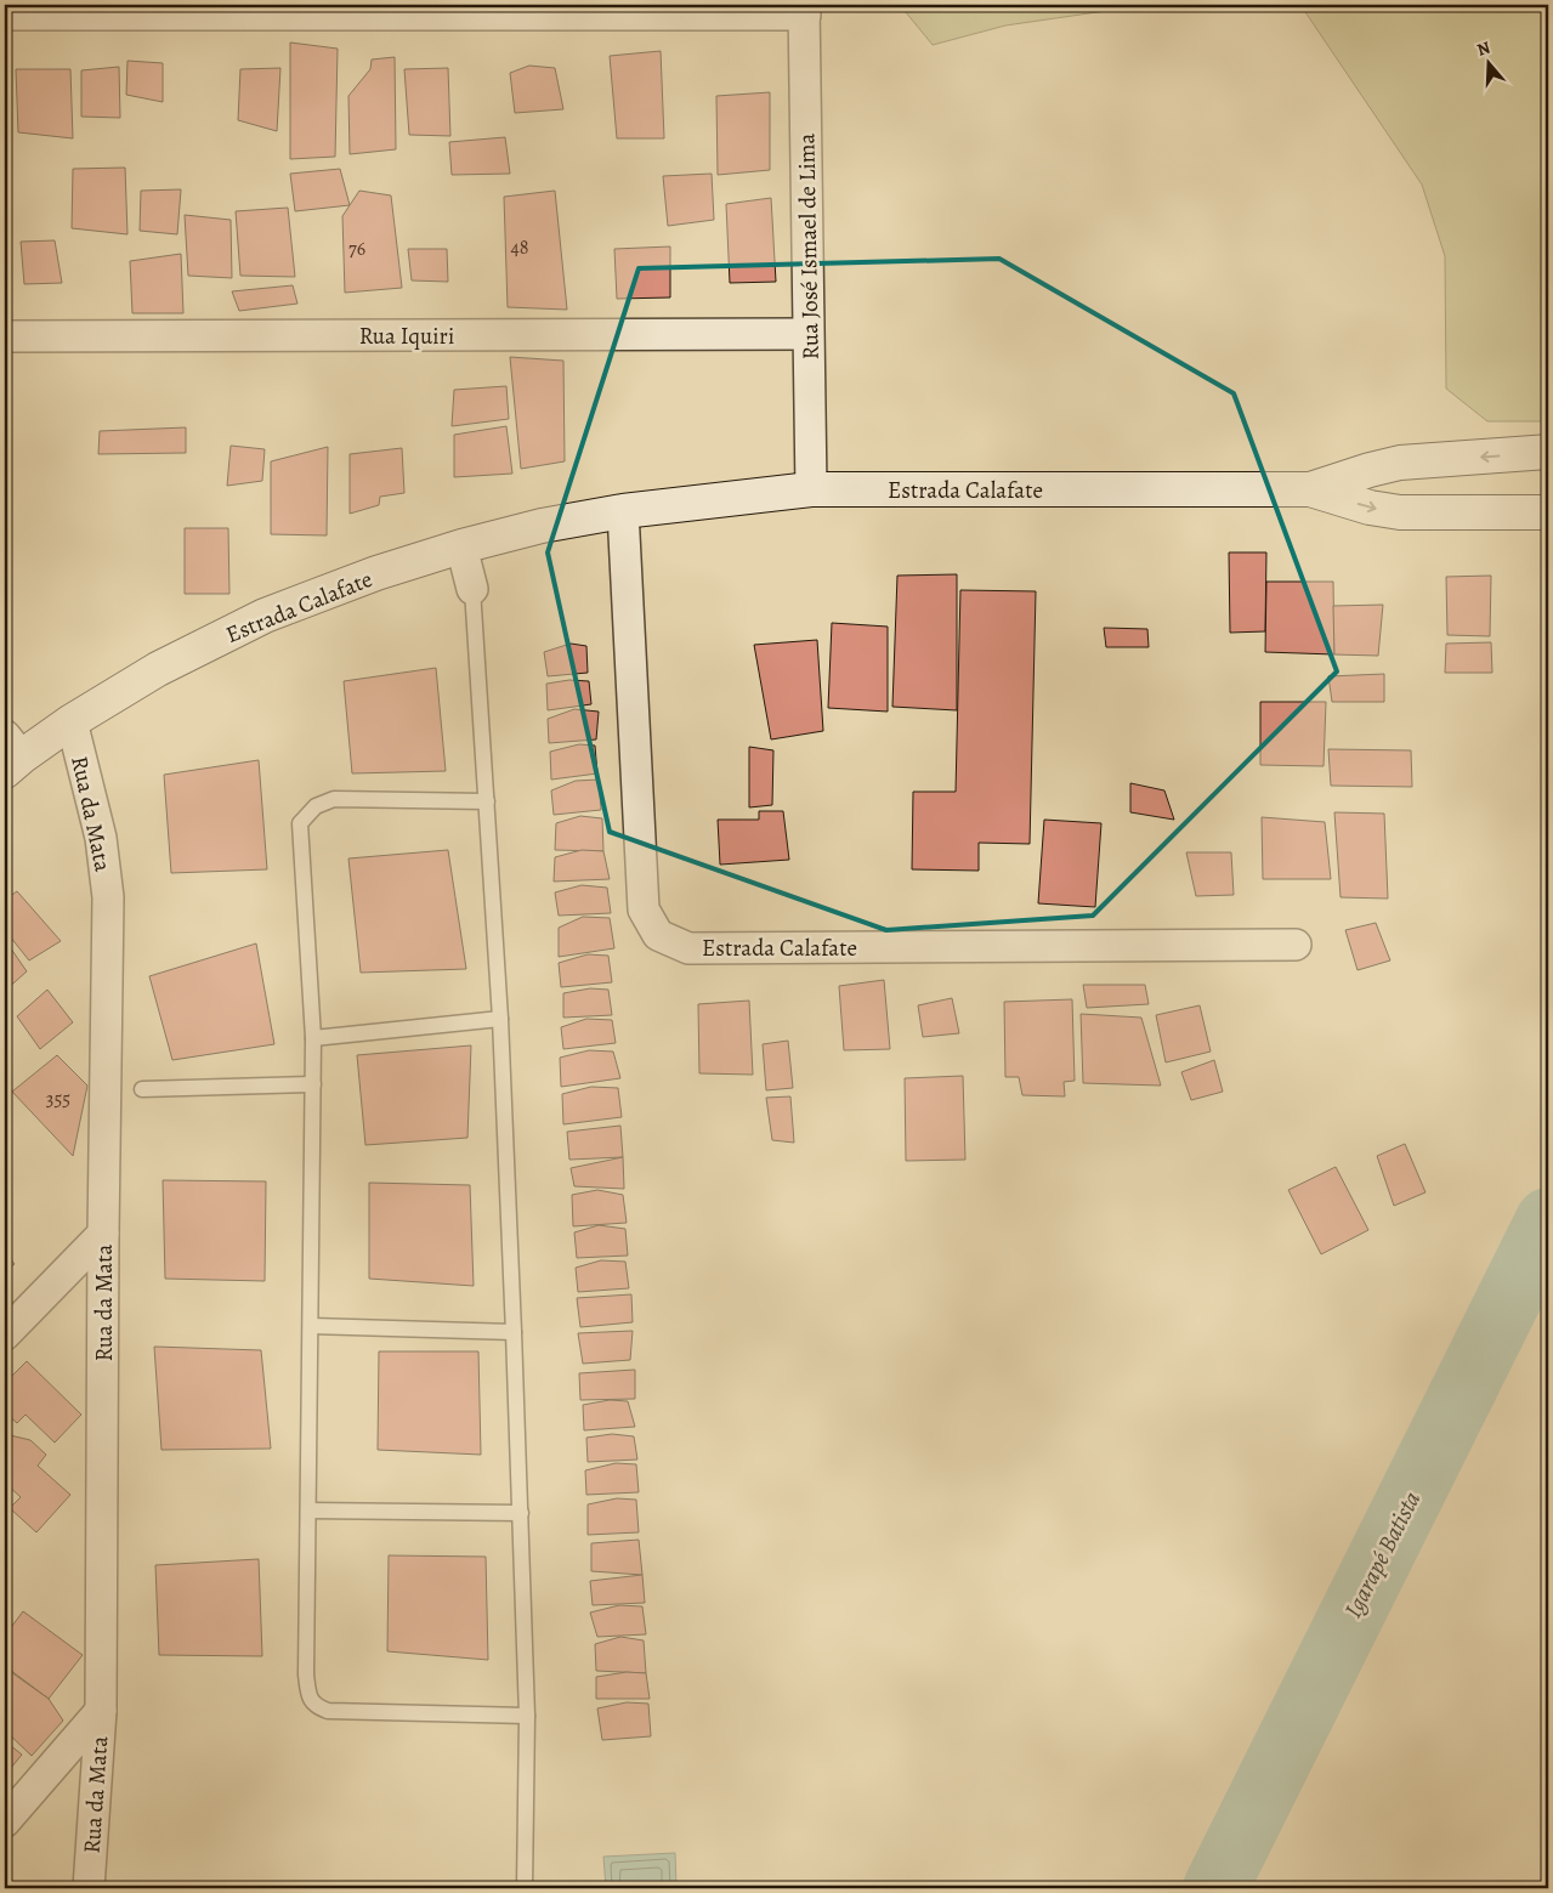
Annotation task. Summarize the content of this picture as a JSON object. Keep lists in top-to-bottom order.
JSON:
{
  "streets": {
    "street": [
      "Rua José Ismael de Lima",
      "Rua Iquiri",
      "Estrada Calafate",
      "Rua da Mata"
    ]
  },
  "crossings": [
    ["Rua José Ismael de Lima", "Rua Iquiri"],
    ["Rua José Ismael de Lima", "Estrada Calafate"],
    ["Estrada Calafate", "Rua da Mata"]
  ],
  "water": ["Igarapé Batista"],
  "house_numbers": ["48", "76", "355"],
  "north": "top"
}
